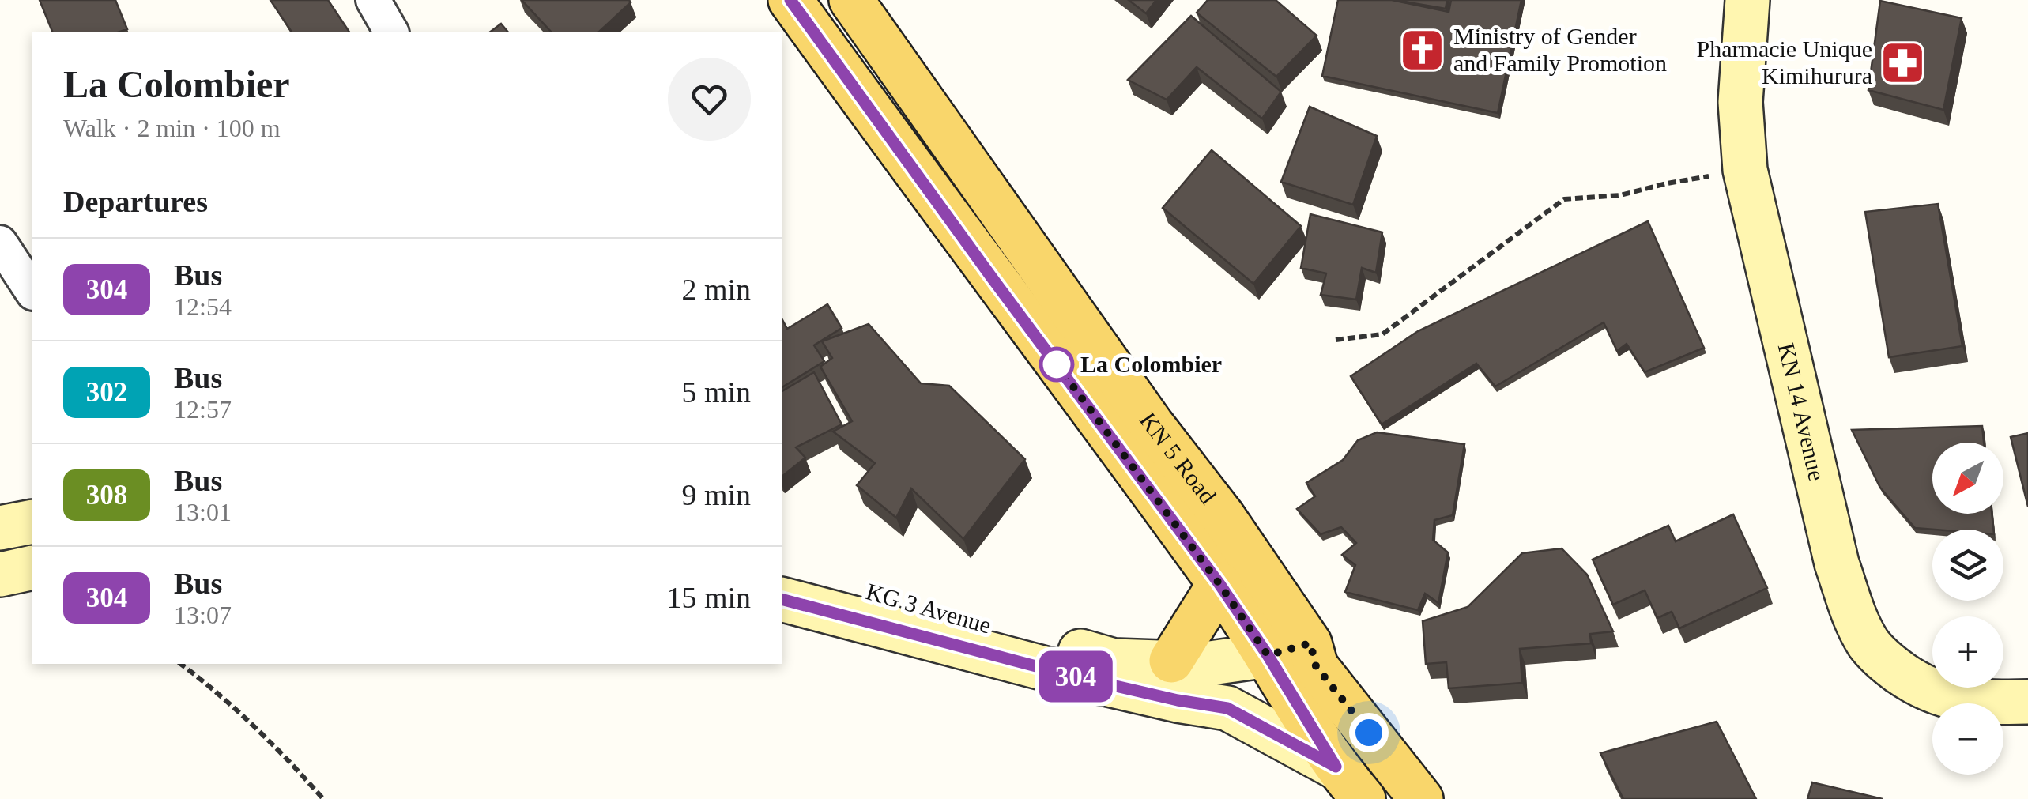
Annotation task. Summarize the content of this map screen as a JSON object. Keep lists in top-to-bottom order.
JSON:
{
  "streets": {
    "main road": ["KN 14 Avenue", "KN 5 Road", "KG 3 Avenue"]
  },
  "crossings": [
    ["KN 5 Road", "KG 3 Avenue"]
  ],
  "places": {
    "church": ["Ministry of Gender and Family Promotion"],
    "pharmacy": ["Pharmacie Unique Kimihurura"],
    "other": ["La Colombier"]
  },
  "lines": ["bus line 304"],
  "north": "bottom left",
  "page": {
    "on_map": "304",
    "heading": [
      ["La Colombier", "Walk · 2 min · 100 m"],
      "Departures"
    ],
    "list": [
      {
        "mark": "304",
        "name": "Bus",
        "note": "12:54",
        "value": "2 min"
      },
      {
        "mark": "302",
        "name": "Bus",
        "note": "12:57",
        "value": "5 min"
      },
      {
        "mark": "308",
        "name": "Bus",
        "note": "13:01",
        "value": "9 min"
      },
      {
        "mark": "304",
        "name": "Bus",
        "note": "13:07",
        "value": "15 min"
      }
    ],
    "map_buttons": ["+", "−"]
  }
}
